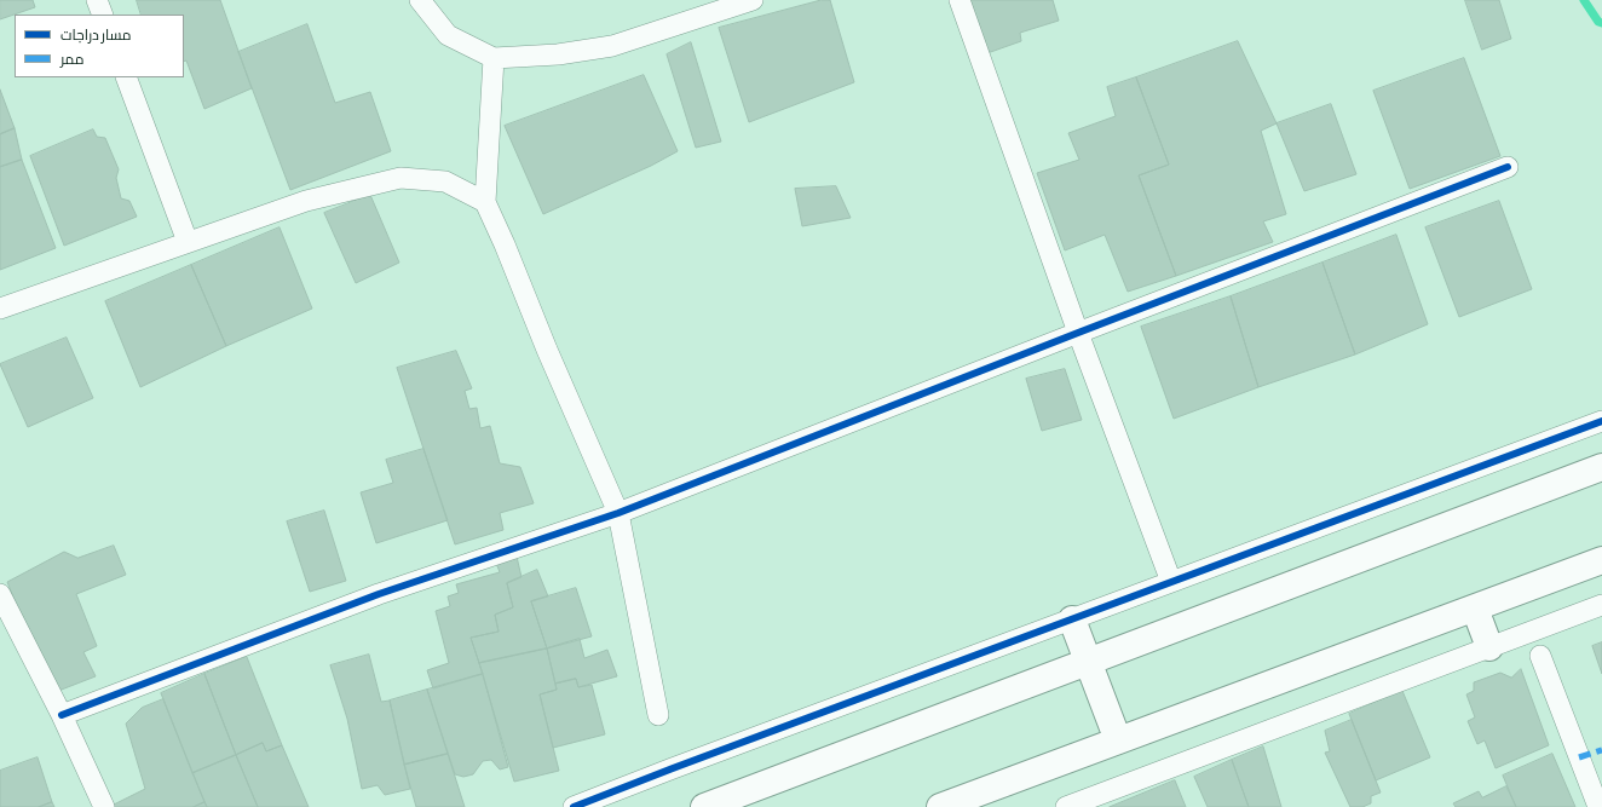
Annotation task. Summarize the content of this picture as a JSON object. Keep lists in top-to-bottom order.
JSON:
{
  "legend": ["مسار دراجات", "ممر"]
}
